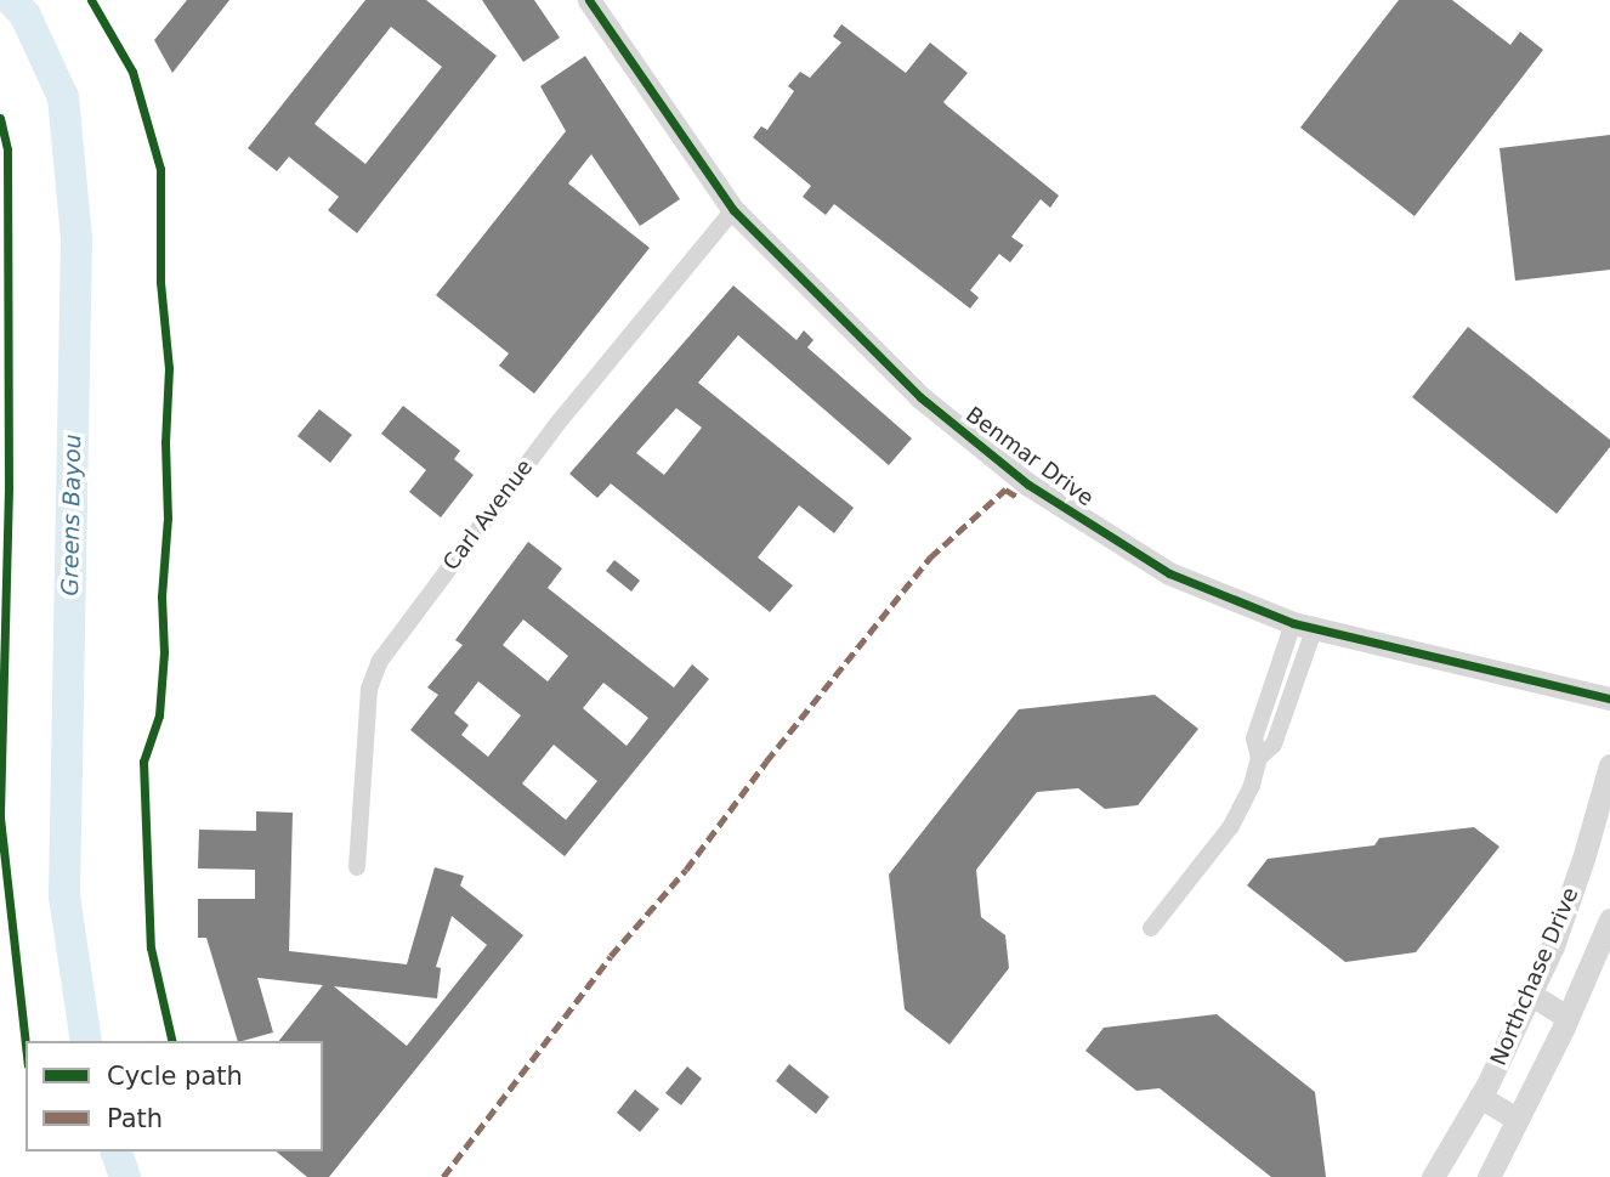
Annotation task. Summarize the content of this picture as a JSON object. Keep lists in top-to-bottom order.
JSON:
{
  "streets": {
    "street": ["Benmar Drive", "Carl Avenue", "Northchase Drive"]
  },
  "crossings": [
    ["Benmar Drive", "Carl Avenue"]
  ],
  "water": ["Greens Bayou"],
  "legend": ["Cycle path", "Path"]
}
